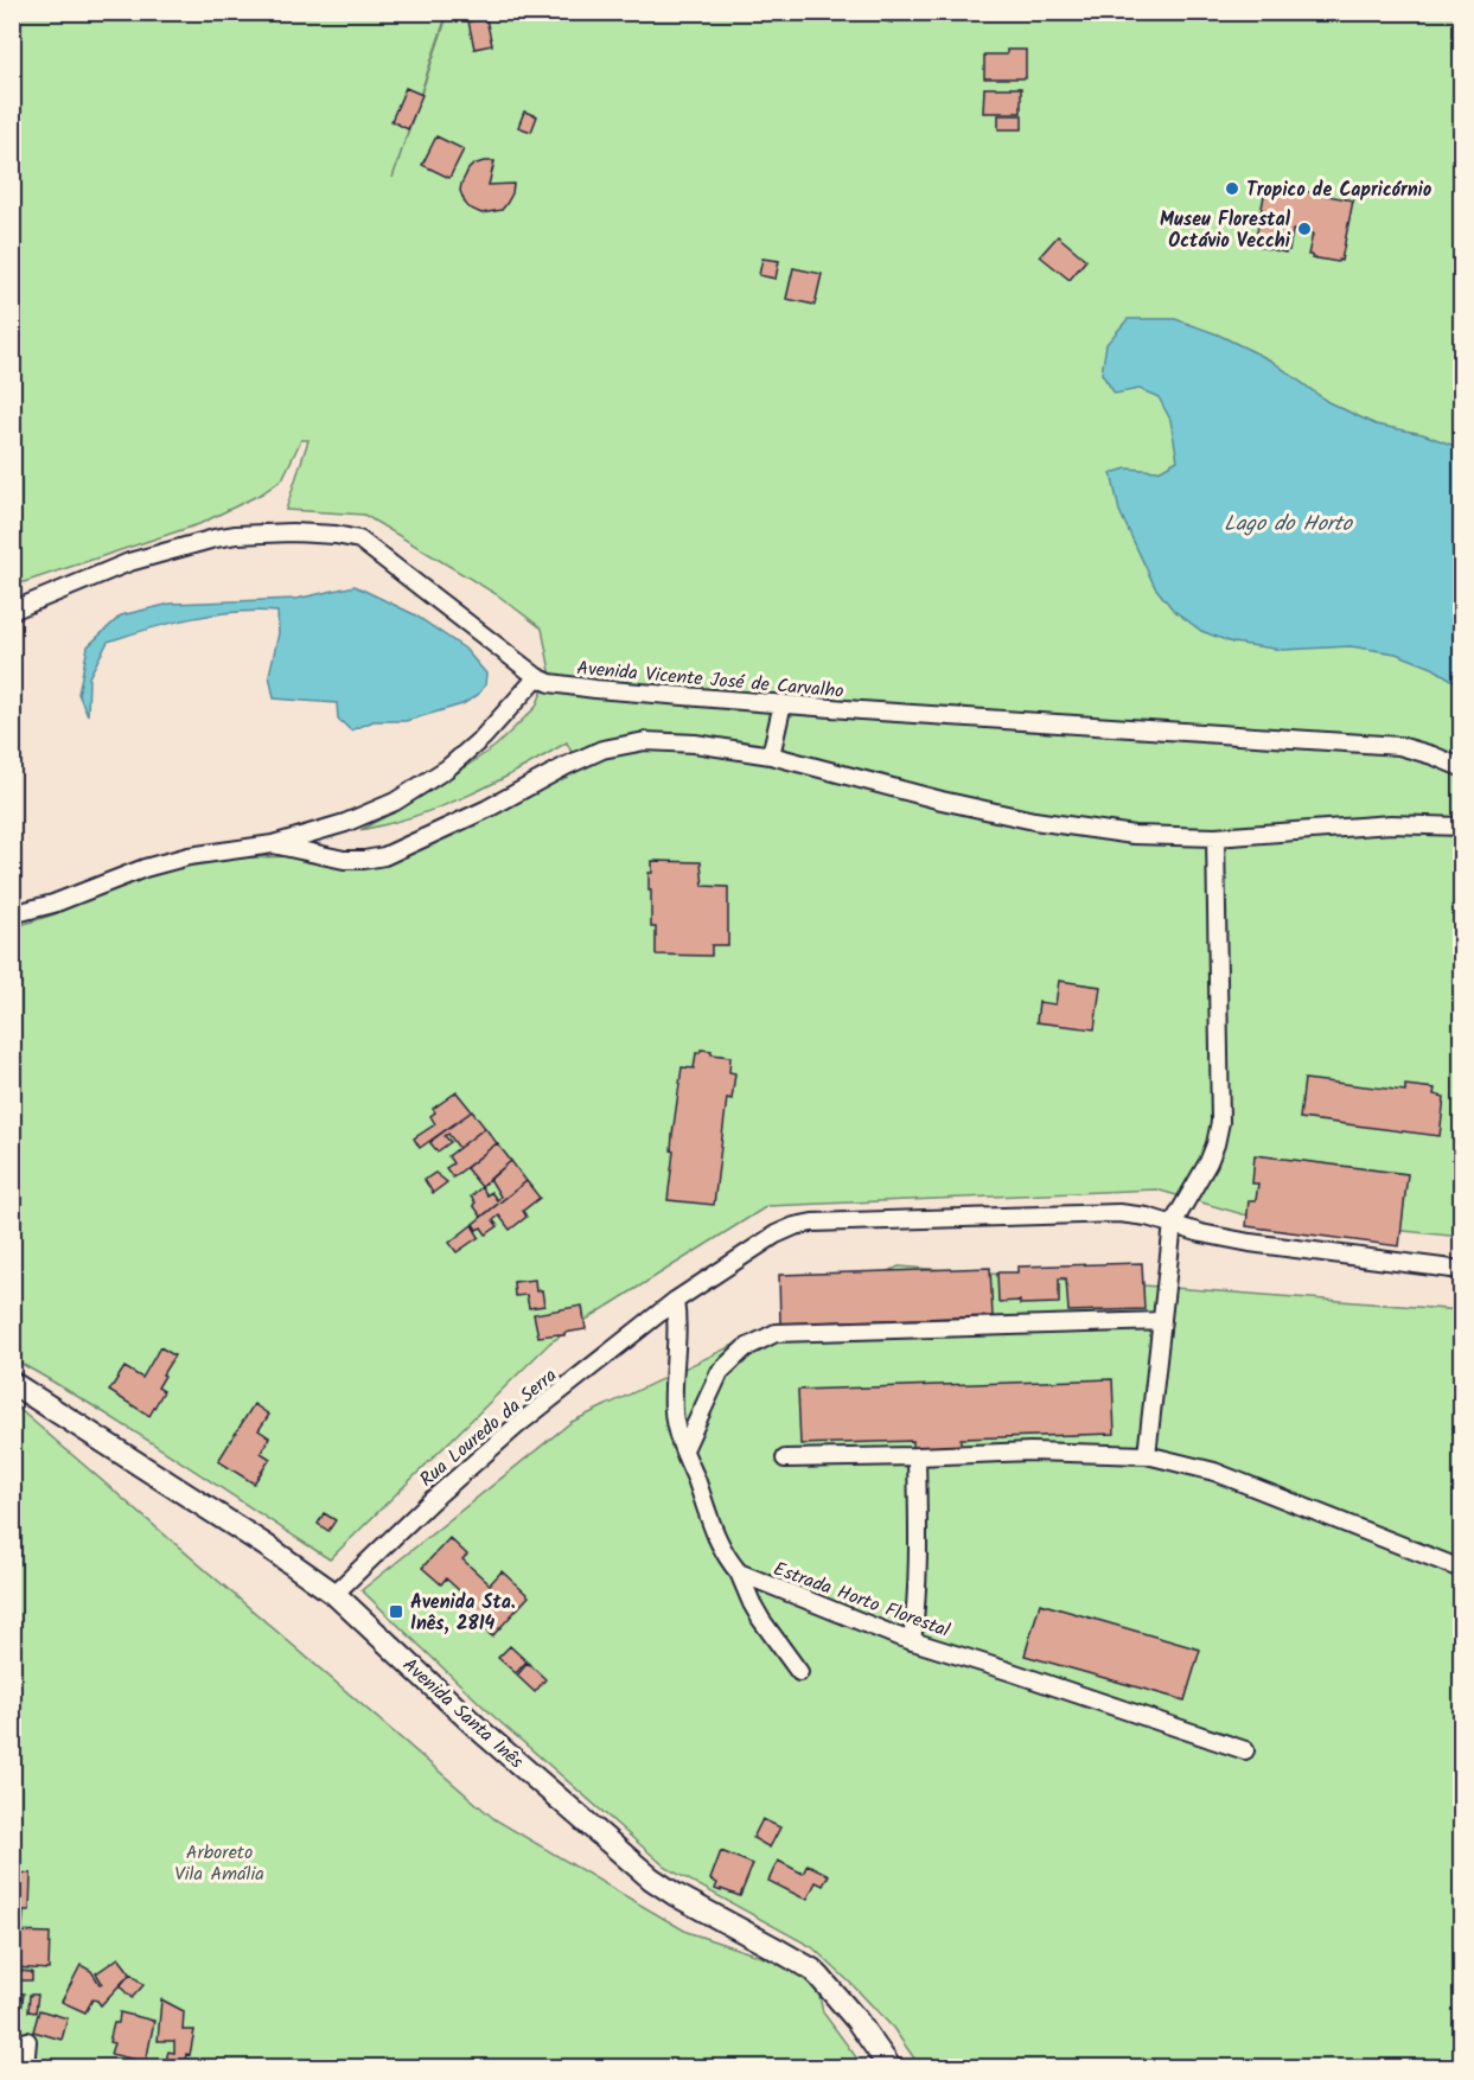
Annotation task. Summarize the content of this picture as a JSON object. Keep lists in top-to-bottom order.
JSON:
{
  "streets": {
    "main road": ["Avenida Santa Inês"],
    "street": ["Avenida Vicente José de Carvalho", "Rua Louredo da Serra", "Estrada Horto Florestal"]
  },
  "crossings": [
    ["Rua Louredo da Serra", "Avenida Santa Inês"]
  ],
  "water": ["Lago do Horto"],
  "parks": ["Arboreto Vila Amália"],
  "places": {
    "other": ["Tropico de Capricórnio", "Museu Florestal Octávio Vecchi"],
    "transit": ["Avenida Sta. Inês, 2814"]
  }
}
